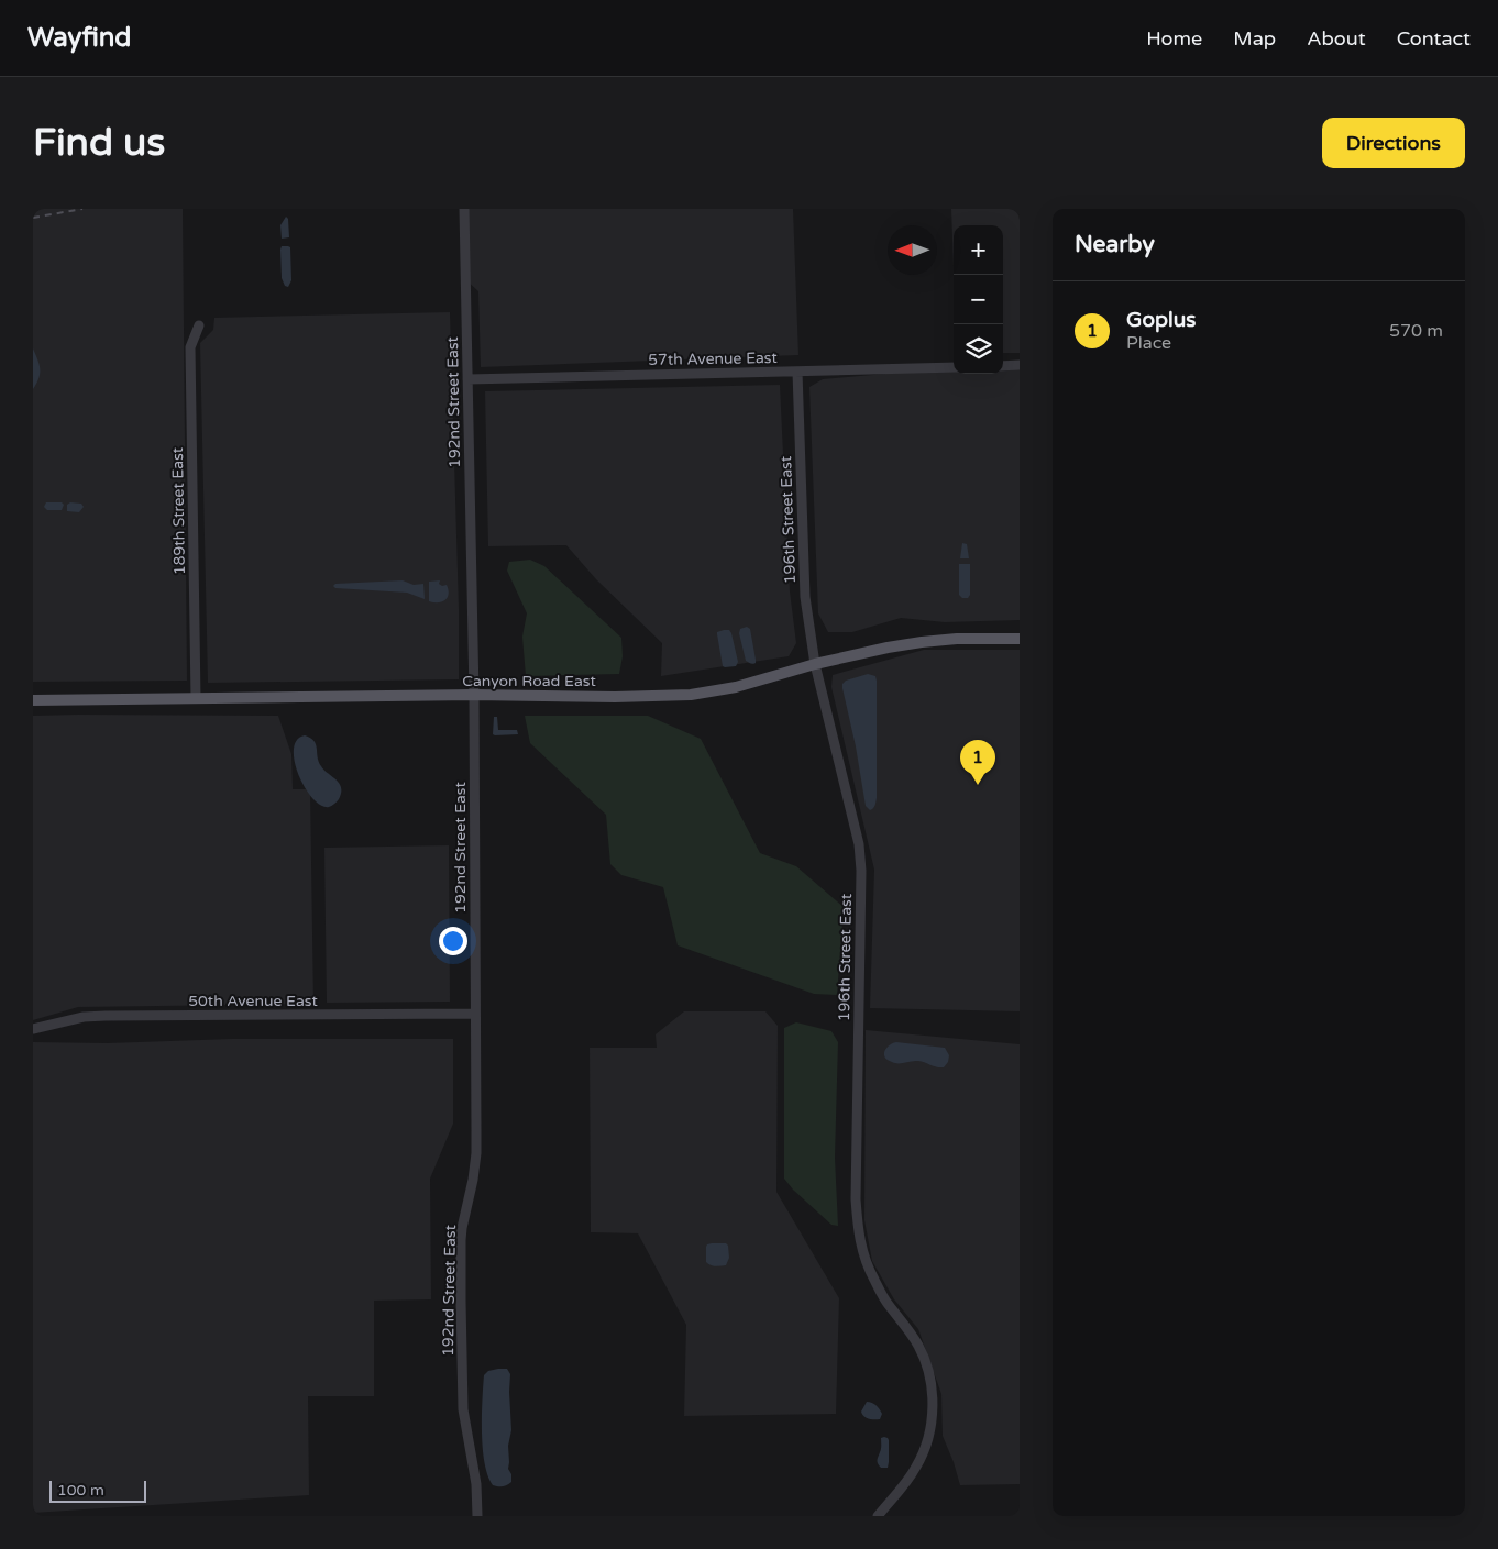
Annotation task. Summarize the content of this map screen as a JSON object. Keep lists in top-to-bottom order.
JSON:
{
  "streets": {
    "main road": ["Canyon Road East"],
    "street": [
      "57th Avenue East",
      "192nd Street East",
      "189th Street East",
      "196th Street East",
      "50th Avenue East"
    ]
  },
  "crossings": [
    ["57th Avenue East", "192nd Street East"],
    ["57th Avenue East", "196th Street East"],
    ["192nd Street East", "Canyon Road East"],
    ["192nd Street East", "50th Avenue East"],
    ["189th Street East", "Canyon Road East"],
    ["196th Street East", "Canyon Road East"]
  ],
  "scale_bar": "100 m",
  "north": "left",
  "page": {
    "header": "Wayfind",
    "nav": [
      "Home",
      "Map",
      "About",
      "Contact"
    ],
    "buttons": "Directions",
    "title": "Find us",
    "heading": "Nearby",
    "map_buttons": ["+", "−"],
    "list": [
      {
        "mark": "1",
        "name": "Goplus",
        "note": "Place",
        "value": "570 m"
      }
    ],
    "pins": "1",
    "scale": "100 m"
  }
}
